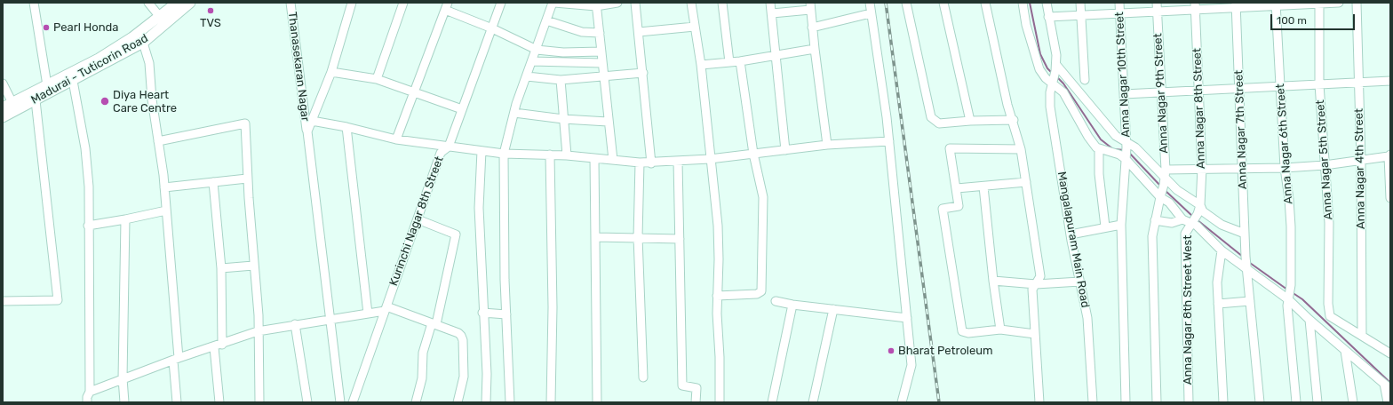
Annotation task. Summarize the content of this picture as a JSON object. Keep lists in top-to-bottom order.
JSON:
{
  "streets": {
    "main road": ["Madurai - Tuticorin Road"],
    "street": [
      "Thanasekaran Nagar",
      "Anna Nagar 10th Street",
      "Anna Nagar 9th Street",
      "Anna Nagar 8th Street",
      "Anna Nagar 7th Street",
      "Anna Nagar 6th Street",
      "Anna Nagar 5th Street",
      "Anna Nagar 4th Street",
      "Kurinchi Nagar 8th Street",
      "Mangalapuram Main Road",
      "Anna Nagar 8th Street West"
    ]
  },
  "crossings": [
    ["Anna Nagar 8th Street", "Anna Nagar 8th Street West"],
    ["Anna Nagar 5th Street", "Anna Nagar 4th Street"]
  ],
  "places": [
    "TVS",
    "Pearl Honda",
    "Diya Heart Care Centre",
    "Bharat Petroleum"
  ],
  "scale_bar": "100 m"
}
